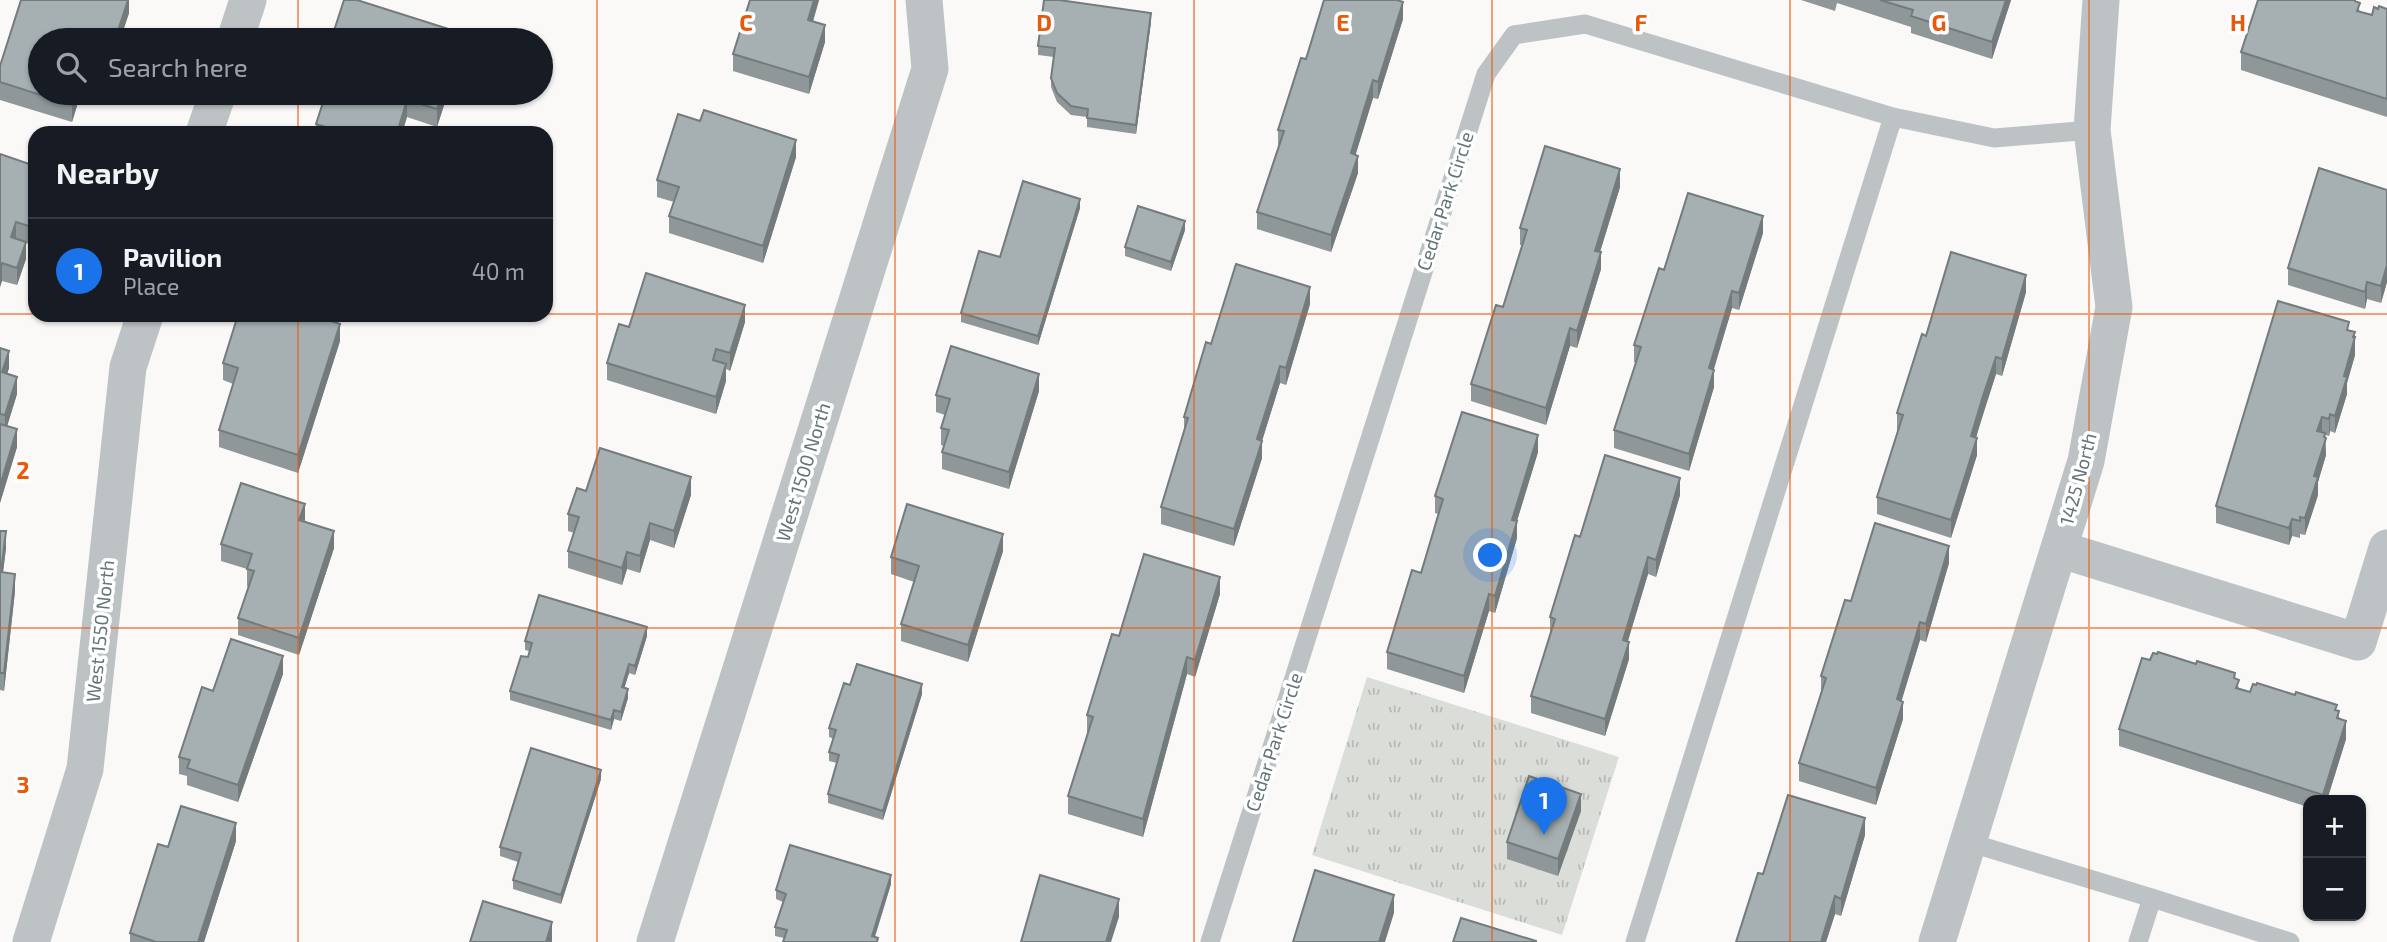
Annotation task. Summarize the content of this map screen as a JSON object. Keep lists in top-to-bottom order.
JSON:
{
  "streets": {
    "street": ["West 1500 North", "1425 North", "West 1550 North"],
    "lane": ["Cedar Park Circle"]
  },
  "crossings": [
    ["Cedar Park Circle", "1425 North"]
  ],
  "page": {
    "search": "Search here",
    "heading": "Nearby",
    "list": [
      {
        "mark": "1",
        "name": "Pavilion",
        "note": "Place",
        "value": "40 m"
      }
    ],
    "pins": "1",
    "map_buttons": ["+", "−"]
  },
  "grid": {
    "columns": [
      "C",
      "D",
      "E",
      "F",
      "G",
      "H"
    ],
    "rows": ["2", "3"]
  }
}
